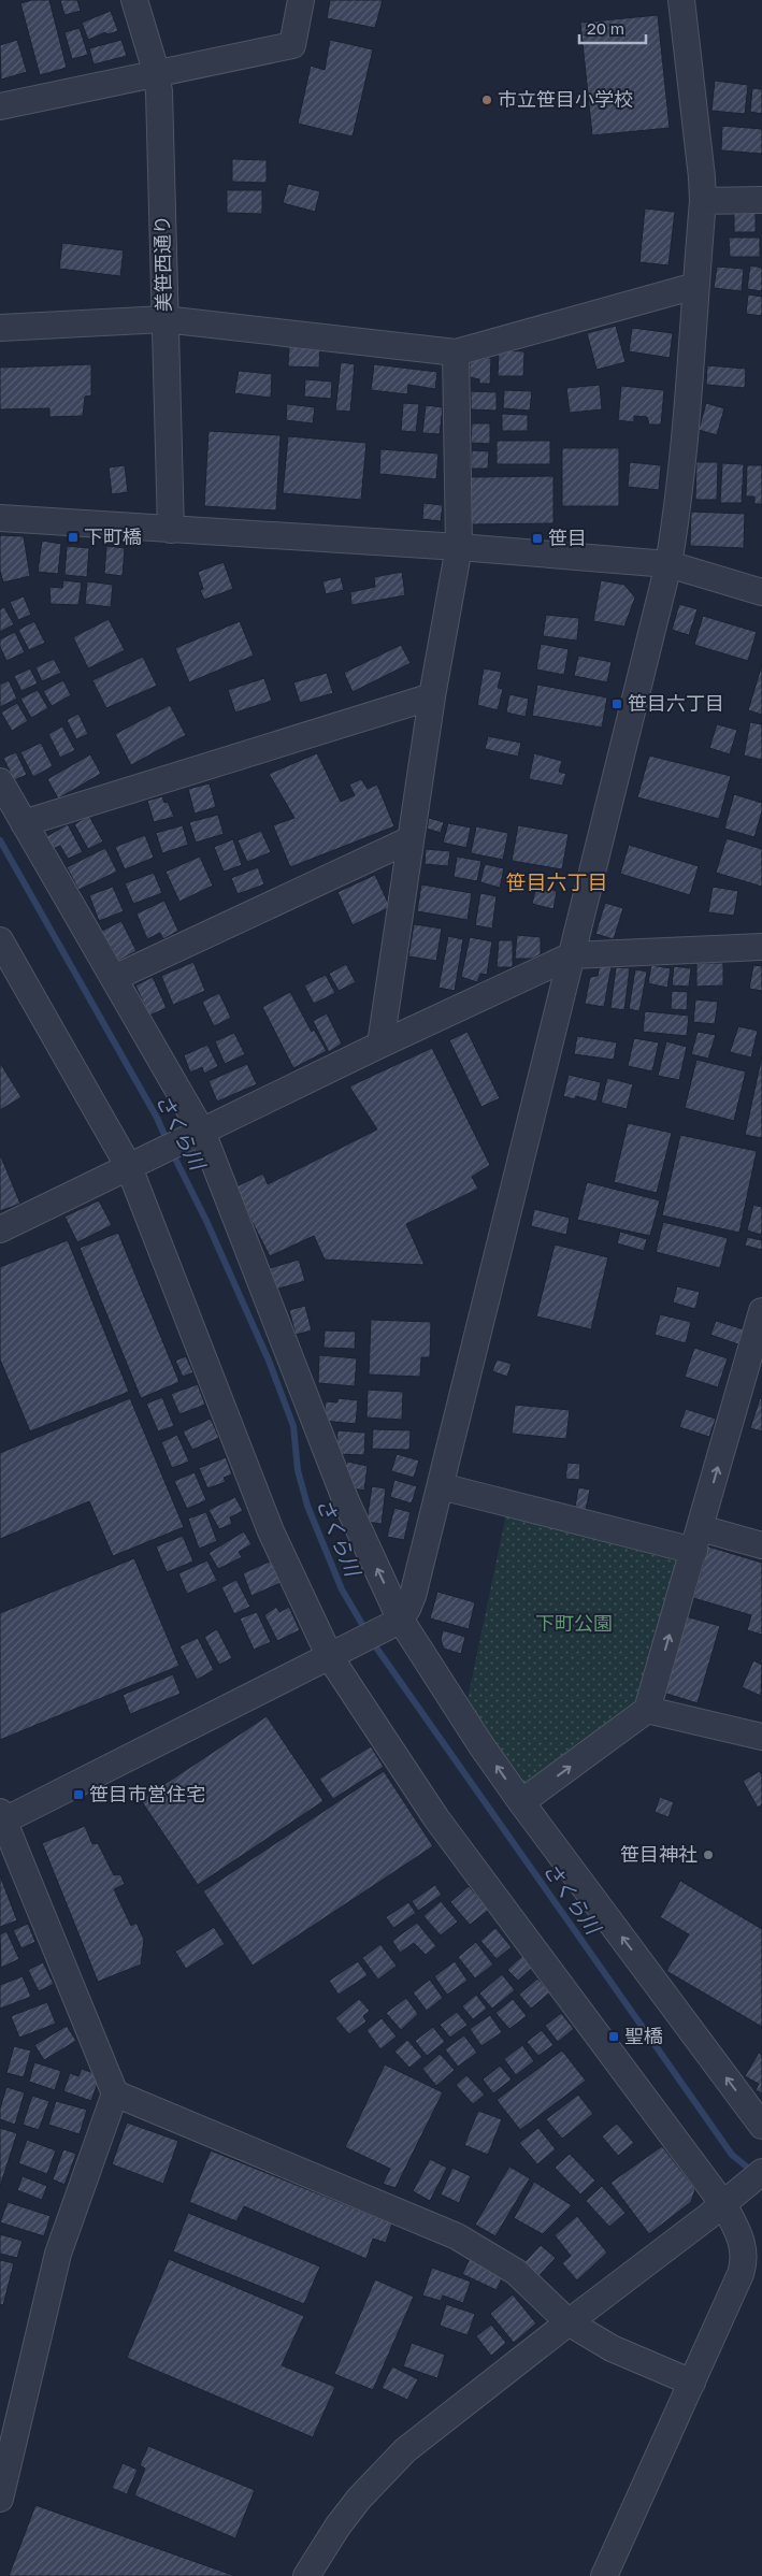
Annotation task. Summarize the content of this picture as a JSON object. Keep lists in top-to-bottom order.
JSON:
{
  "streets": {
    "street": ["美笹西通り"]
  },
  "districts": ["笹目六丁目"],
  "water": ["さくら川"],
  "parks": ["下町公園"],
  "places": {
    "other": ["市立笹目小学校", "笹目神社"],
    "transit": [
      "下町橋",
      "笹目",
      "笹目六丁目",
      "笹目市営住宅",
      "聖橋"
    ]
  },
  "scale_bar": "20 m"
}
